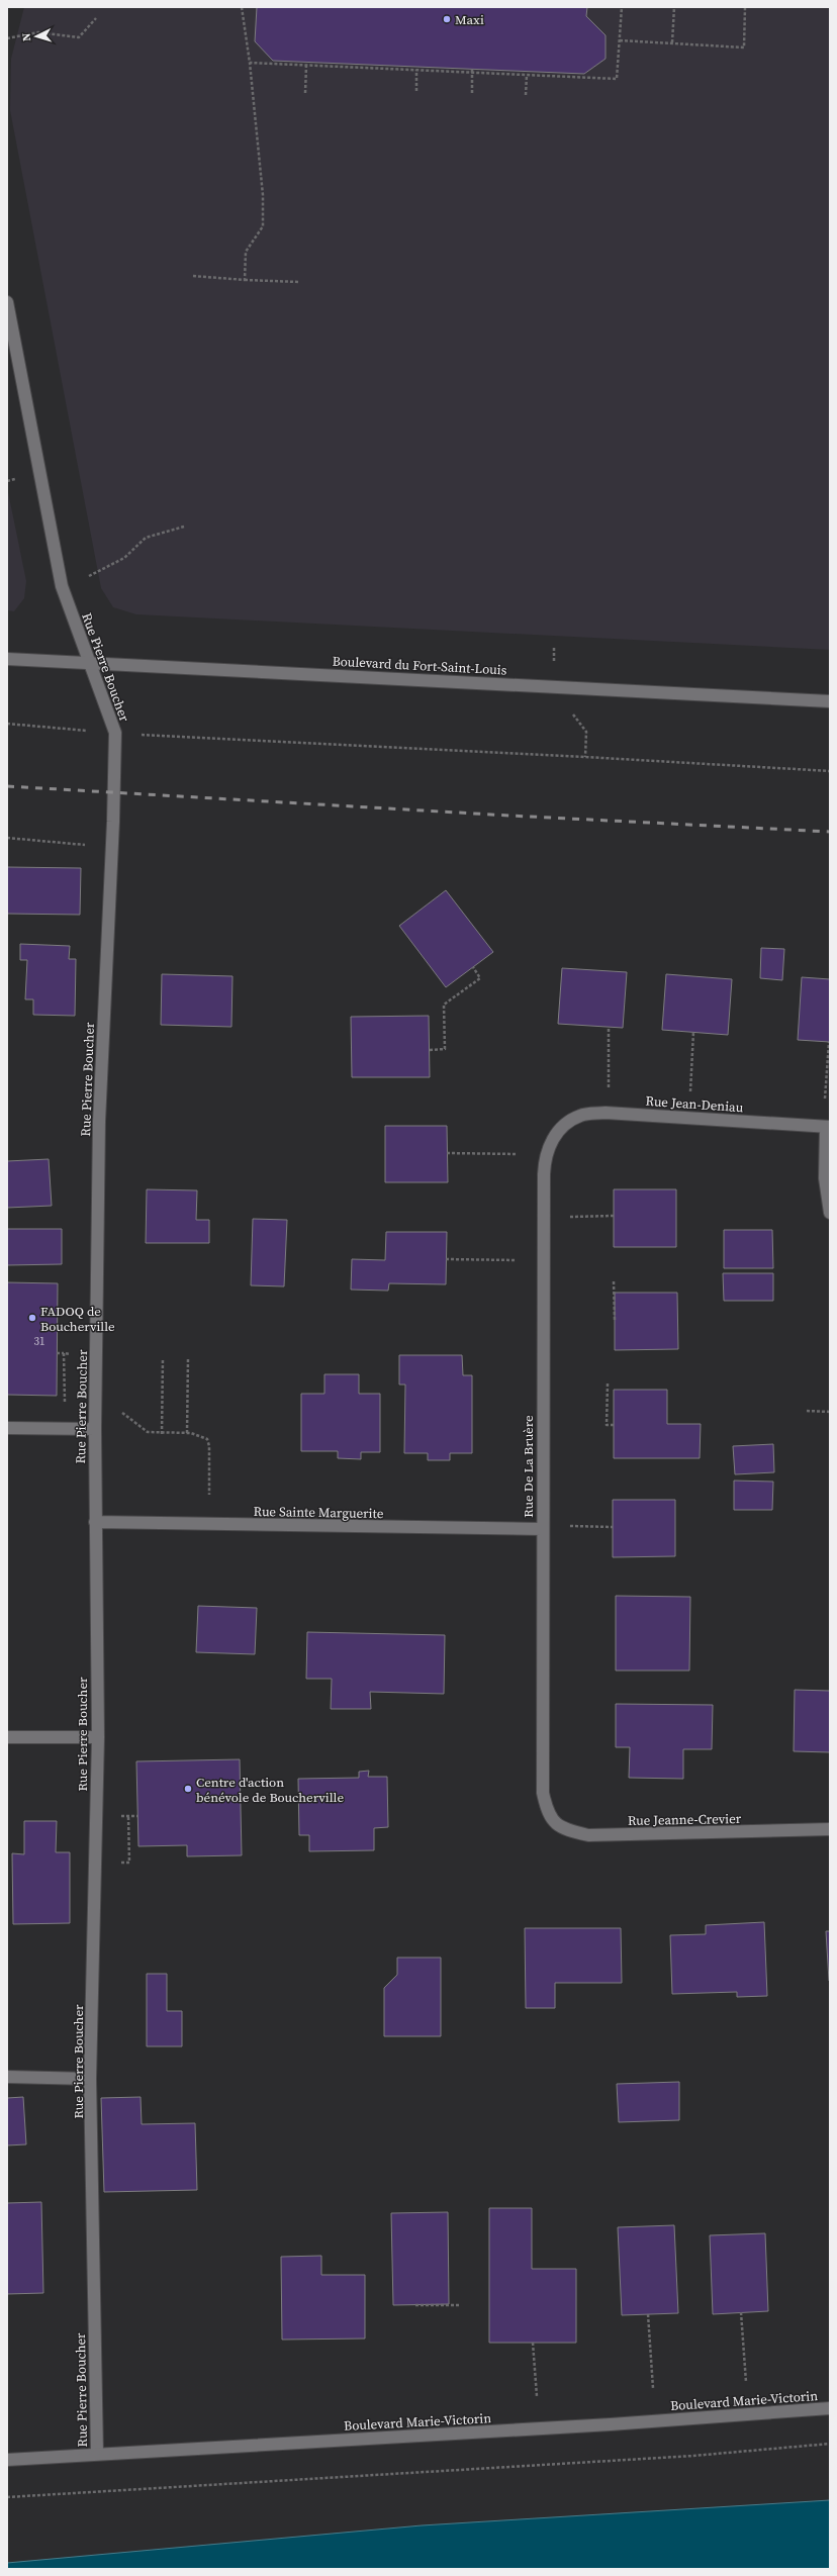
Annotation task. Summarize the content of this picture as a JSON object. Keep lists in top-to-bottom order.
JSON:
{
  "streets": {
    "street": [
      "Boulevard du Fort-Saint-Louis",
      "Rue Pierre Boucher",
      "Rue Jean-Deniau",
      "Rue De La Bruère",
      "Rue Sainte Marguerite",
      "Rue Jeanne-Crevier",
      "Boulevard Marie-Victorin"
    ]
  },
  "crossings": [
    ["Boulevard du Fort-Saint-Louis", "Rue Pierre Boucher"],
    ["Rue Pierre Boucher", "Rue Sainte Marguerite"],
    ["Rue Pierre Boucher", "Boulevard Marie-Victorin"],
    ["Rue Jean-Deniau", "Rue De La Bruère"],
    ["Rue De La Bruère", "Rue Sainte Marguerite"],
    ["Rue De La Bruère", "Rue Jeanne-Crevier"]
  ],
  "places": ["Maxi", "FADOQ de Boucherville", "Centre d'action bénévole de Boucherville"],
  "house_numbers": ["31"],
  "north": "left"
}
